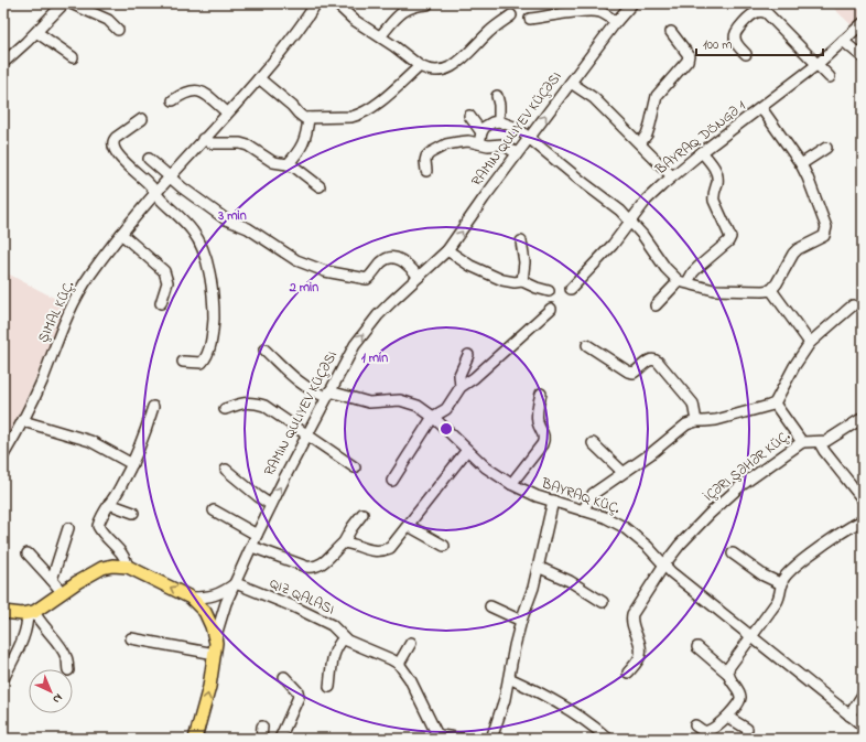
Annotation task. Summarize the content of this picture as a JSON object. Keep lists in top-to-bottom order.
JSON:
{
  "streets": {
    "main road": ["RAMIN QULIYEV KÜÇƏSI"],
    "street": [
      "BAYRAQ DÖNGƏ 1",
      "ŞIMAL KÜÇ.",
      "İÇƏRI ŞƏHƏR KÜÇ.",
      "BAYRAQ KÜÇ."
    ]
  },
  "crossings": [
    ["RAMIN QULIYEV KÜÇƏSI", "BAYRAQ KÜÇ."],
    ["İÇƏRI ŞƏHƏR KÜÇ.", "BAYRAQ KÜÇ."]
  ],
  "one_way": ["RAMIN QULIYEV KÜÇƏSI"],
  "scale_bar": "100 m",
  "north": "bottom right",
  "rings": ["3 min", "2 min", "1 min"]
}
